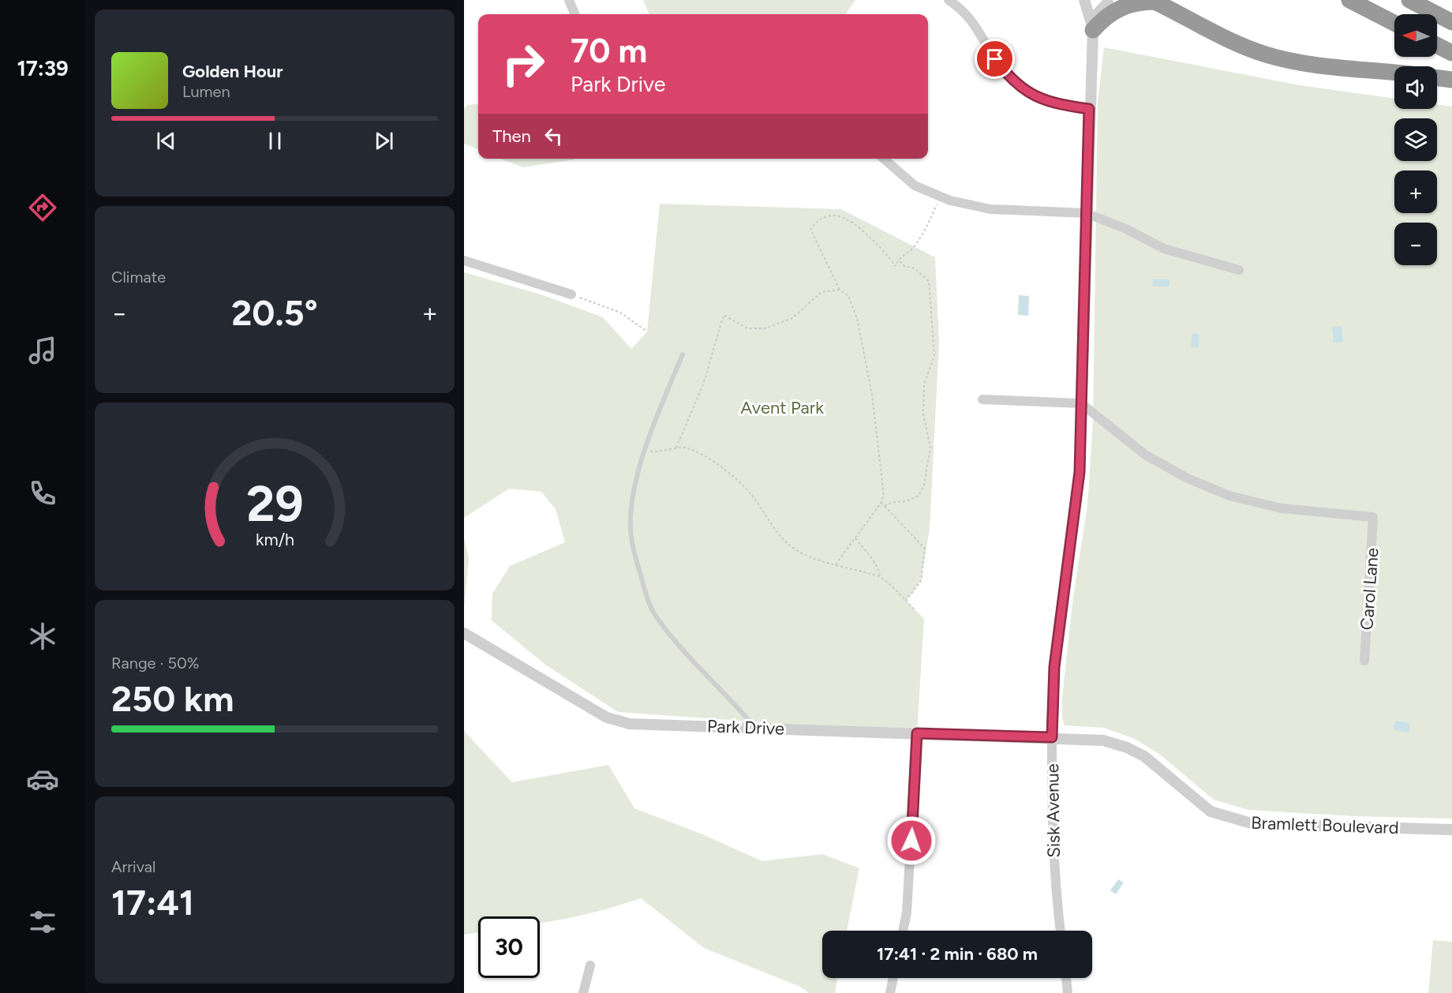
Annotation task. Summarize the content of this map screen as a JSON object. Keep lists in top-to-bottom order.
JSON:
{
  "streets": {
    "street": [
      "Carol Lane",
      "Park Drive",
      "Sisk Avenue",
      "Bramlett Boulevard"
    ]
  },
  "crossings": [
    ["Carol Lane", "Sisk Avenue"],
    ["Park Drive", "Sisk Avenue"],
    ["Park Drive", "Bramlett Boulevard"],
    ["Sisk Avenue", "Bramlett Boulevard"]
  ],
  "parks": ["Avent Park"],
  "north": "left",
  "page": {
    "tabs": "17:39",
    "map_buttons": ["+", "−"],
    "turn": ["70 m", "Park Drive"],
    "song": ["Golden Hour", "Lumen"],
    "then": "Then",
    "tile": [
      "Climate",
      ["Range · 50%", "250 km"],
      ["Arrival", "17:41"]
    ],
    "heat": ["−", "20.5°", "+"],
    "limit": "30",
    "trip": "17:41 · 2 min · 680 m",
    "gauge": ["29", "km/h"]
  }
}
